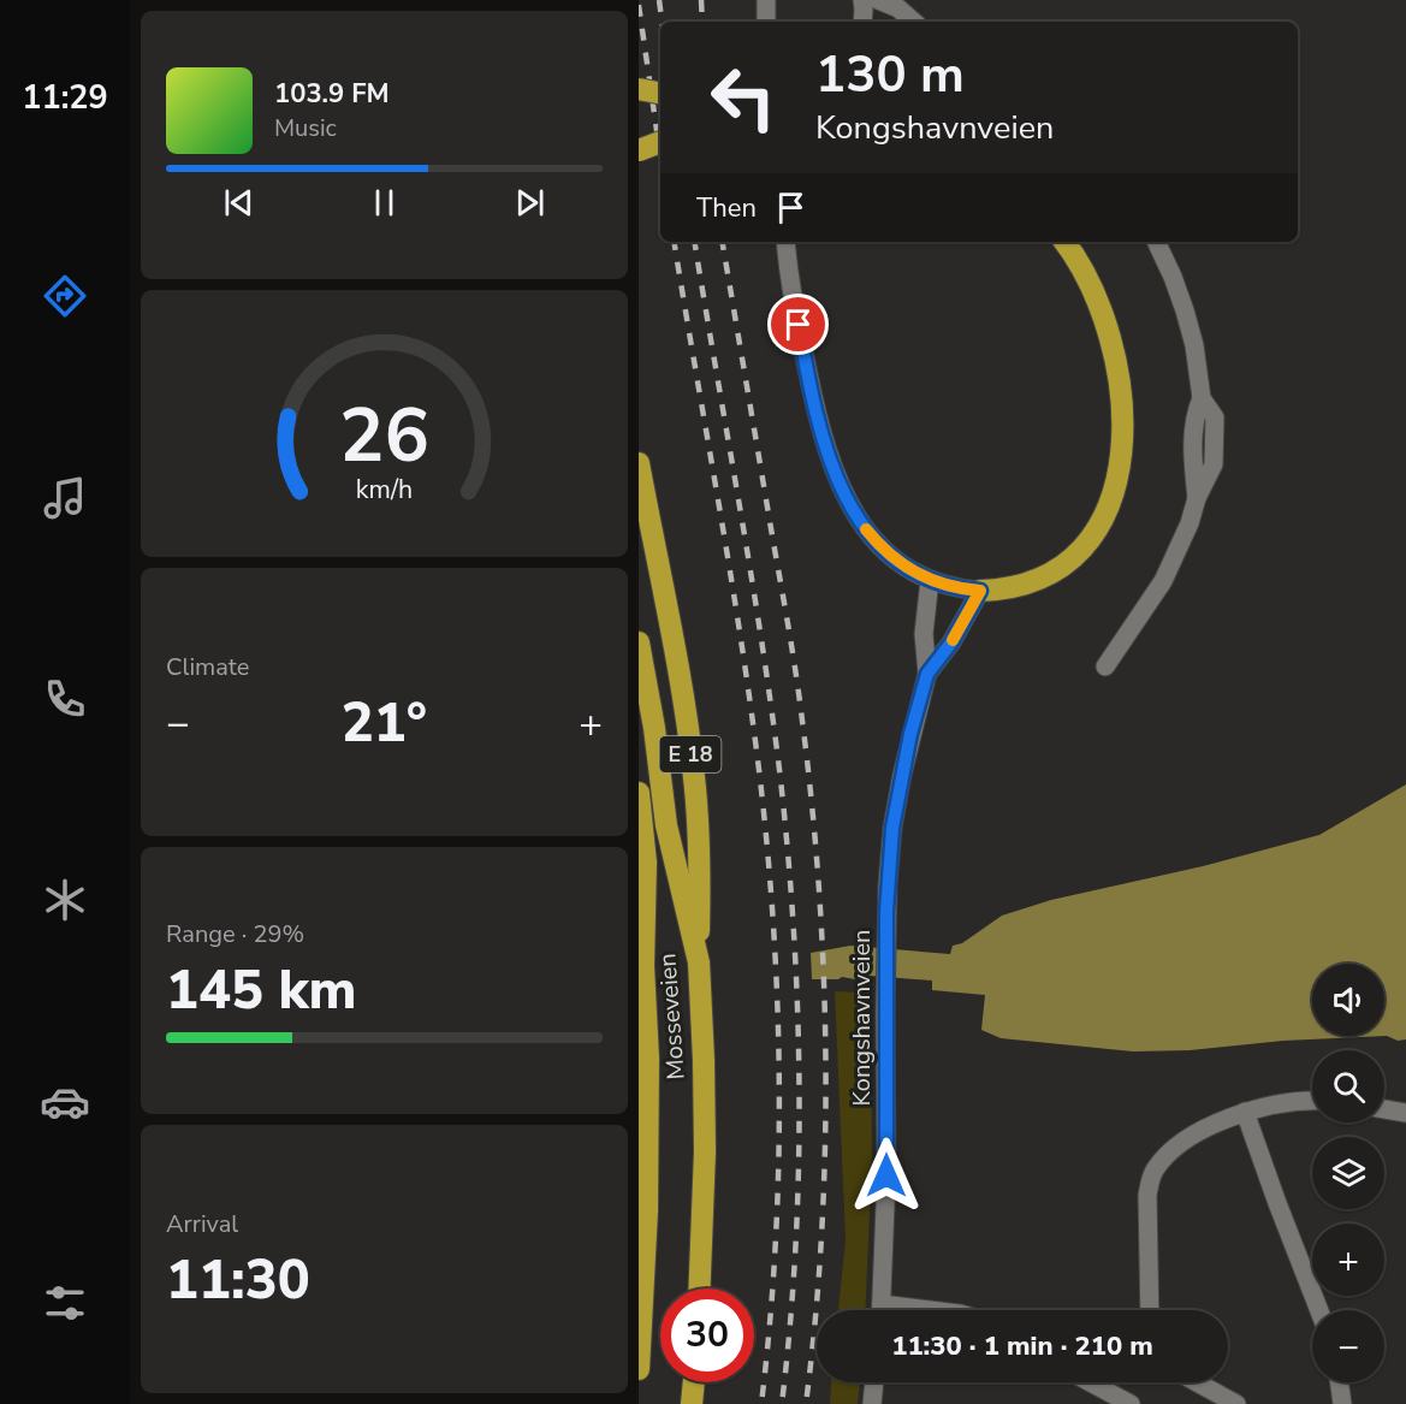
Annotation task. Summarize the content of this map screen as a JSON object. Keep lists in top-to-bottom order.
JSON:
{
  "streets": {
    "highway": ["E 18", "Mosseveien"],
    "street": ["Kongshavnveien"]
  },
  "crossings": [
    ["E 18", "Mosseveien"]
  ],
  "page": {
    "tabs": "11:29",
    "turn": ["130 m", "Kongshavnveien"],
    "song": ["103.9 FM", "Music"],
    "then": "Then",
    "tile": [
      "Climate",
      ["Range · 29%", "145 km"],
      ["Arrival", "11:30"]
    ],
    "heat": ["−", "21°", "+"],
    "map_buttons": ["+", "−"],
    "limit": "30",
    "trip": "11:30 · 1 min · 210 m",
    "gauge": ["26", "km/h"]
  }
}
